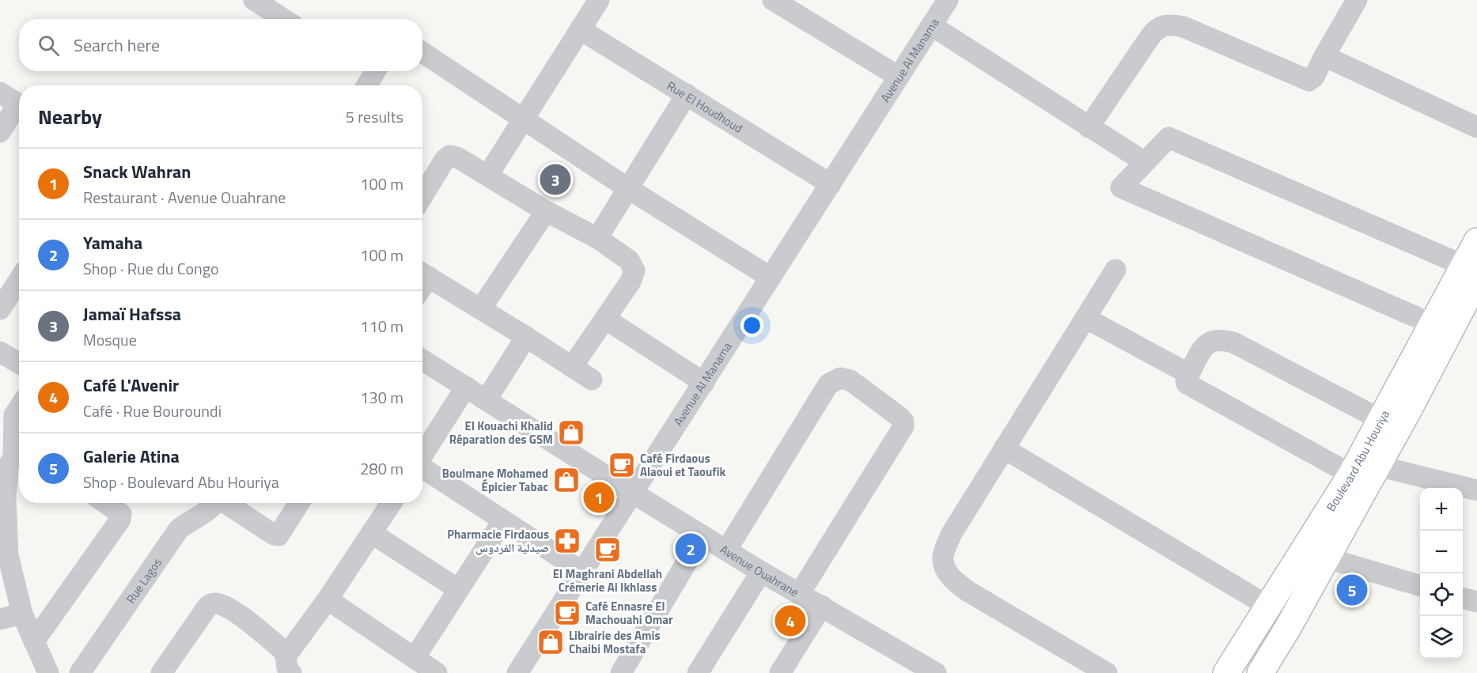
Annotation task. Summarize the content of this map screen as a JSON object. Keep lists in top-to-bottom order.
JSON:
{
  "streets": {
    "main road": ["Boulevard Abu Houriya"],
    "street": [
      "Avenue Al Manama",
      "Rue El Houdhoud",
      "Avenue Ouahrane",
      "Rue Lagos"
    ]
  },
  "crossings": [
    ["Avenue Al Manama", "Rue El Houdhoud"],
    ["Avenue Al Manama", "Avenue Ouahrane"]
  ],
  "places": {
    "shop": ["El Kouachi Khalid Réparation des GSM", "Boulmane Mohamed Épicier Tabac", "Librairie des Amis Chaibi Mostafa"],
    "cafe": ["Café Firdaous Alaoui et Taoufik", "El Maghrani Abdellah Crémerie Al Ikhlass", "Café Ennasre El Machouahi Omar"],
    "pharmacy": ["Pharmacie Firdaous صيدلية الفردوس"]
  },
  "page": {
    "search": "Search here",
    "heading": ["Nearby", "5 results"],
    "list": [
      {
        "mark": "1",
        "name": "Snack Wahran",
        "note": "Restaurant · Avenue Ouahrane",
        "value": "100 m"
      },
      {
        "mark": "2",
        "name": "Yamaha",
        "note": "Shop · Rue du Congo",
        "value": "100 m"
      },
      {
        "mark": "3",
        "name": "Jamaï Hafssa",
        "note": "Mosque",
        "value": "110 m"
      },
      {
        "mark": "4",
        "name": "Café L'Avenir",
        "note": "Café · Rue Bouroundi",
        "value": "130 m"
      },
      {
        "mark": "5",
        "name": "Galerie Atina",
        "note": "Shop · Boulevard Abu Houriya",
        "value": "280 m"
      }
    ],
    "pins": [
      "3",
      "1",
      "2",
      "5",
      "4"
    ],
    "map_buttons": ["+", "−"]
  }
}
